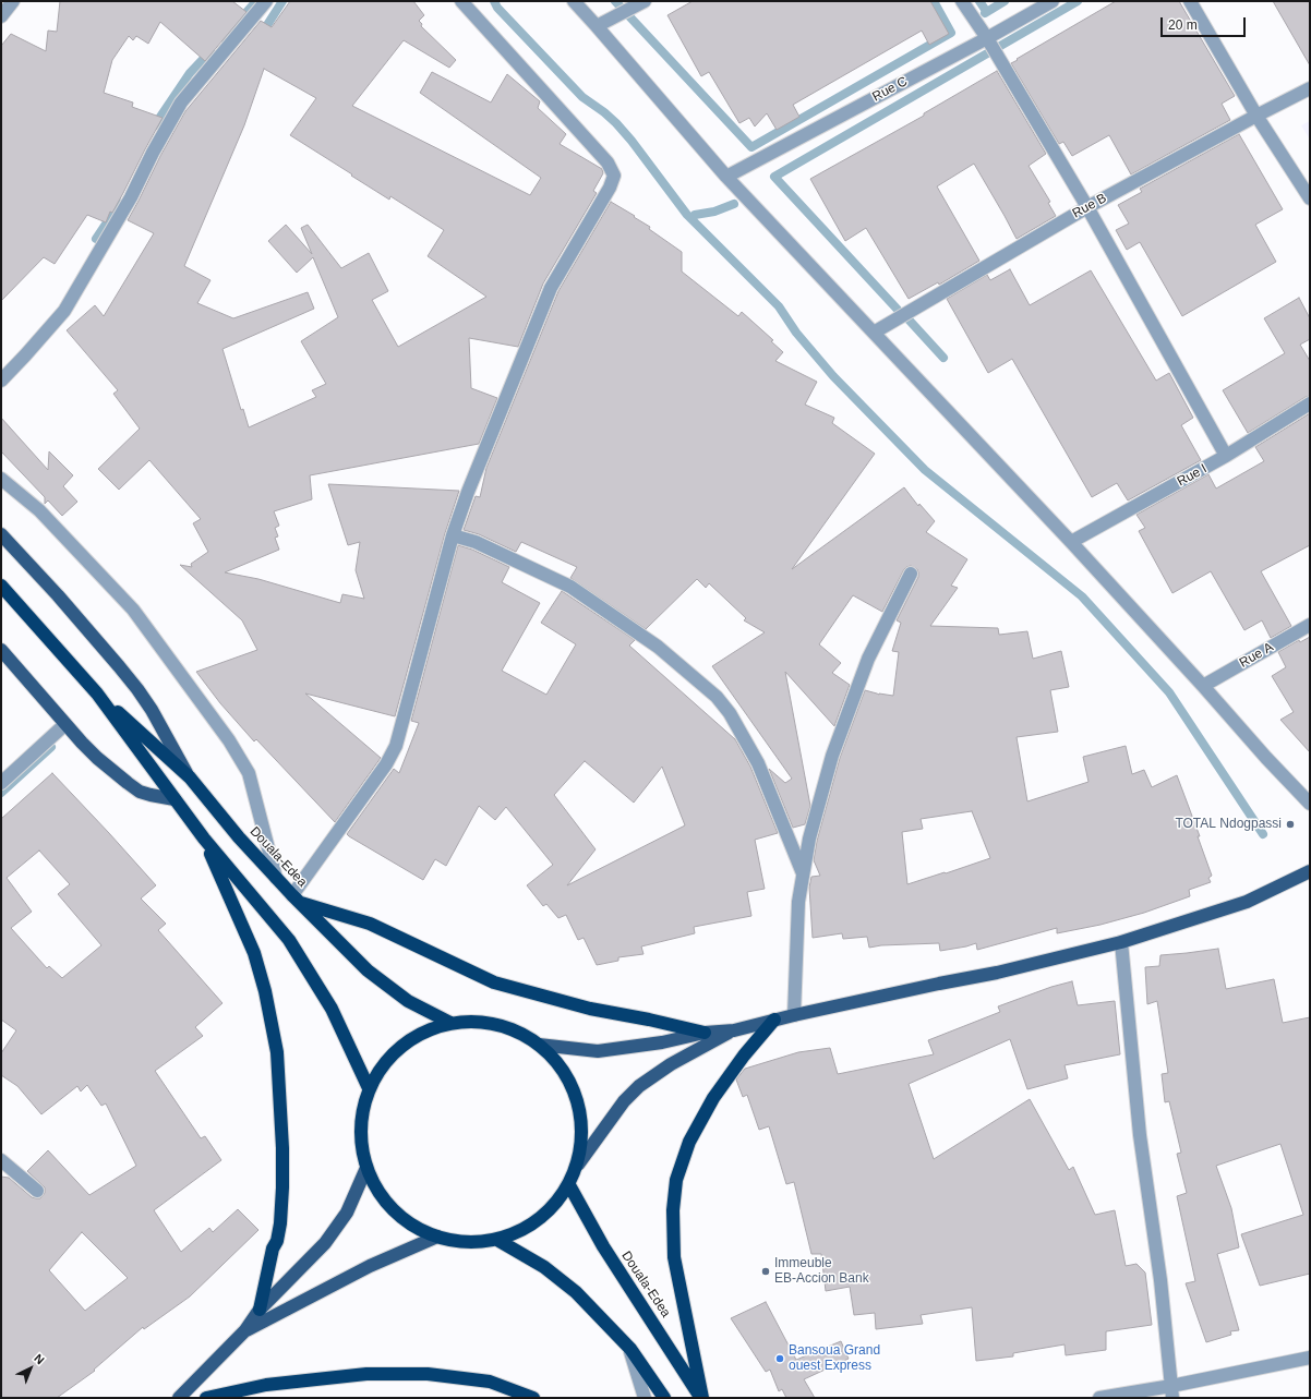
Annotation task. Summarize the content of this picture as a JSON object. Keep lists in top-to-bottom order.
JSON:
{
  "streets": {
    "highway": ["Douala-Edea"],
    "street": [
      "Rue C",
      "Rue B",
      "Rue I",
      "Rue A"
    ]
  },
  "places": ["TOTAL Ndogpassi", "Immeuble EB-Accion Bank", "Bansoua Grand ouest Express"],
  "scale_bar": "20 m",
  "north": "top right"
}
